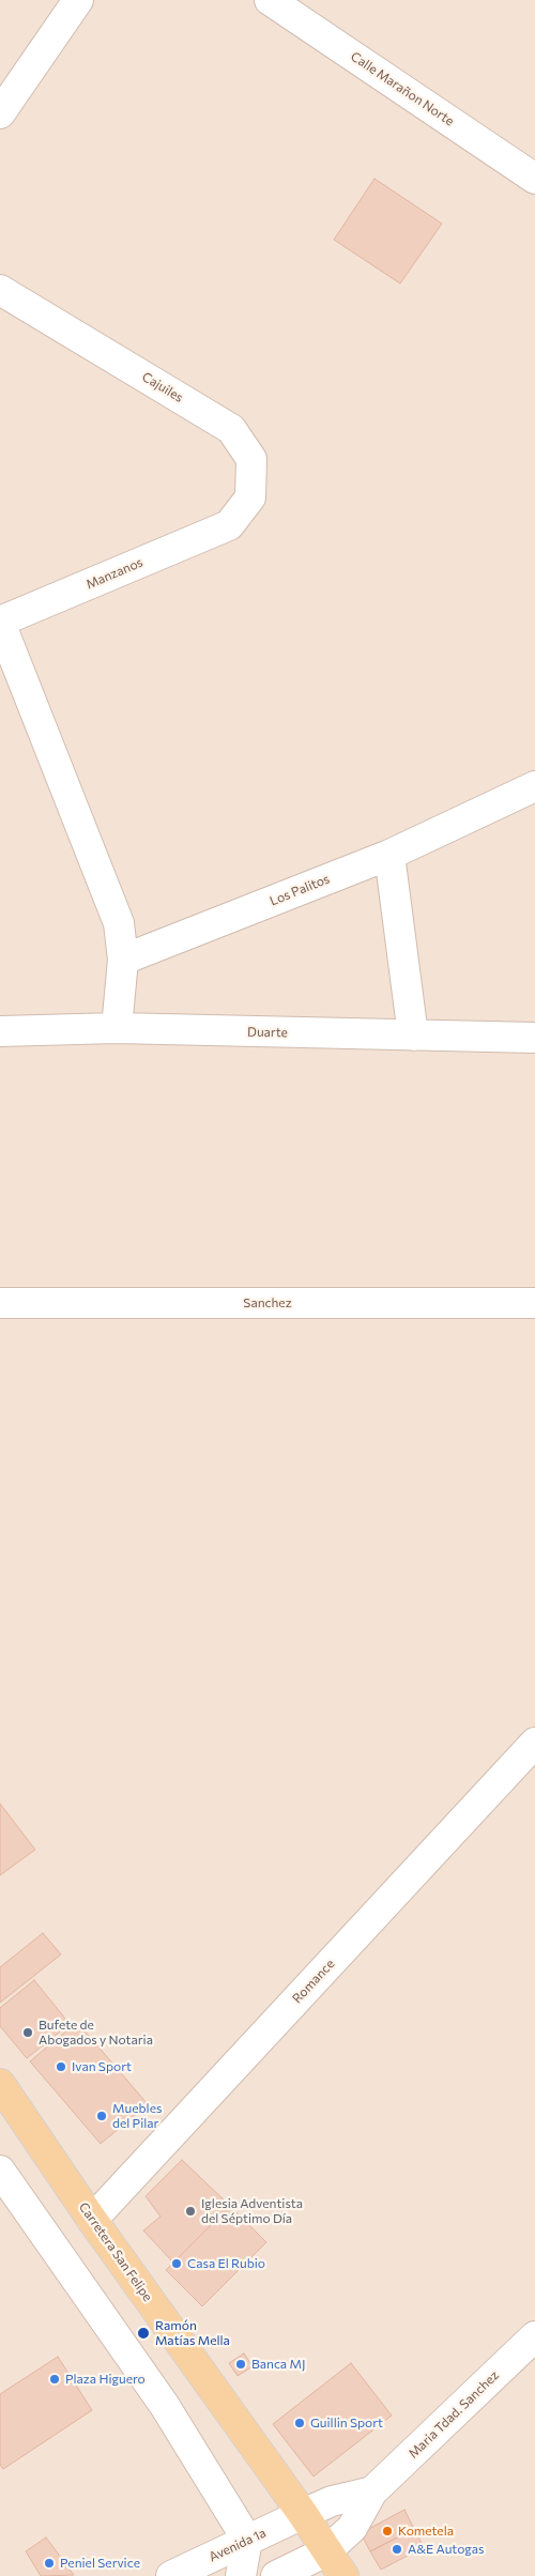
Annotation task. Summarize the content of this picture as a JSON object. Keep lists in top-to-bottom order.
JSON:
{
  "streets": {
    "main road": ["Carretera San Felipe"],
    "street": [
      "Calle Marañon Norte",
      "Cajuiles",
      "Manzanos",
      "Los Palitos",
      "Duarte",
      "Sanchez",
      "Romance",
      "Maria Tdad. Sanchez",
      "Avenida 1a"
    ]
  },
  "crossings": [
    ["Cajuiles", "Manzanos"],
    ["Romance", "Carretera San Felipe"],
    ["Carretera San Felipe", "Avenida 1a"],
    ["Maria Tdad. Sanchez", "Avenida 1a"]
  ],
  "places": [
    "Bufete de Abogados y Notaria",
    "Ivan Sport",
    "Muebles del Pilar",
    "Iglesia Adventista del Séptimo Día",
    "Casa El Rubio",
    "Ramón Matías Mella",
    "Banca MJ",
    "Plaza Higuero",
    "Guillin Sport",
    "Kometela",
    "A&E Autogas",
    "Peniel Service"
  ]
}
